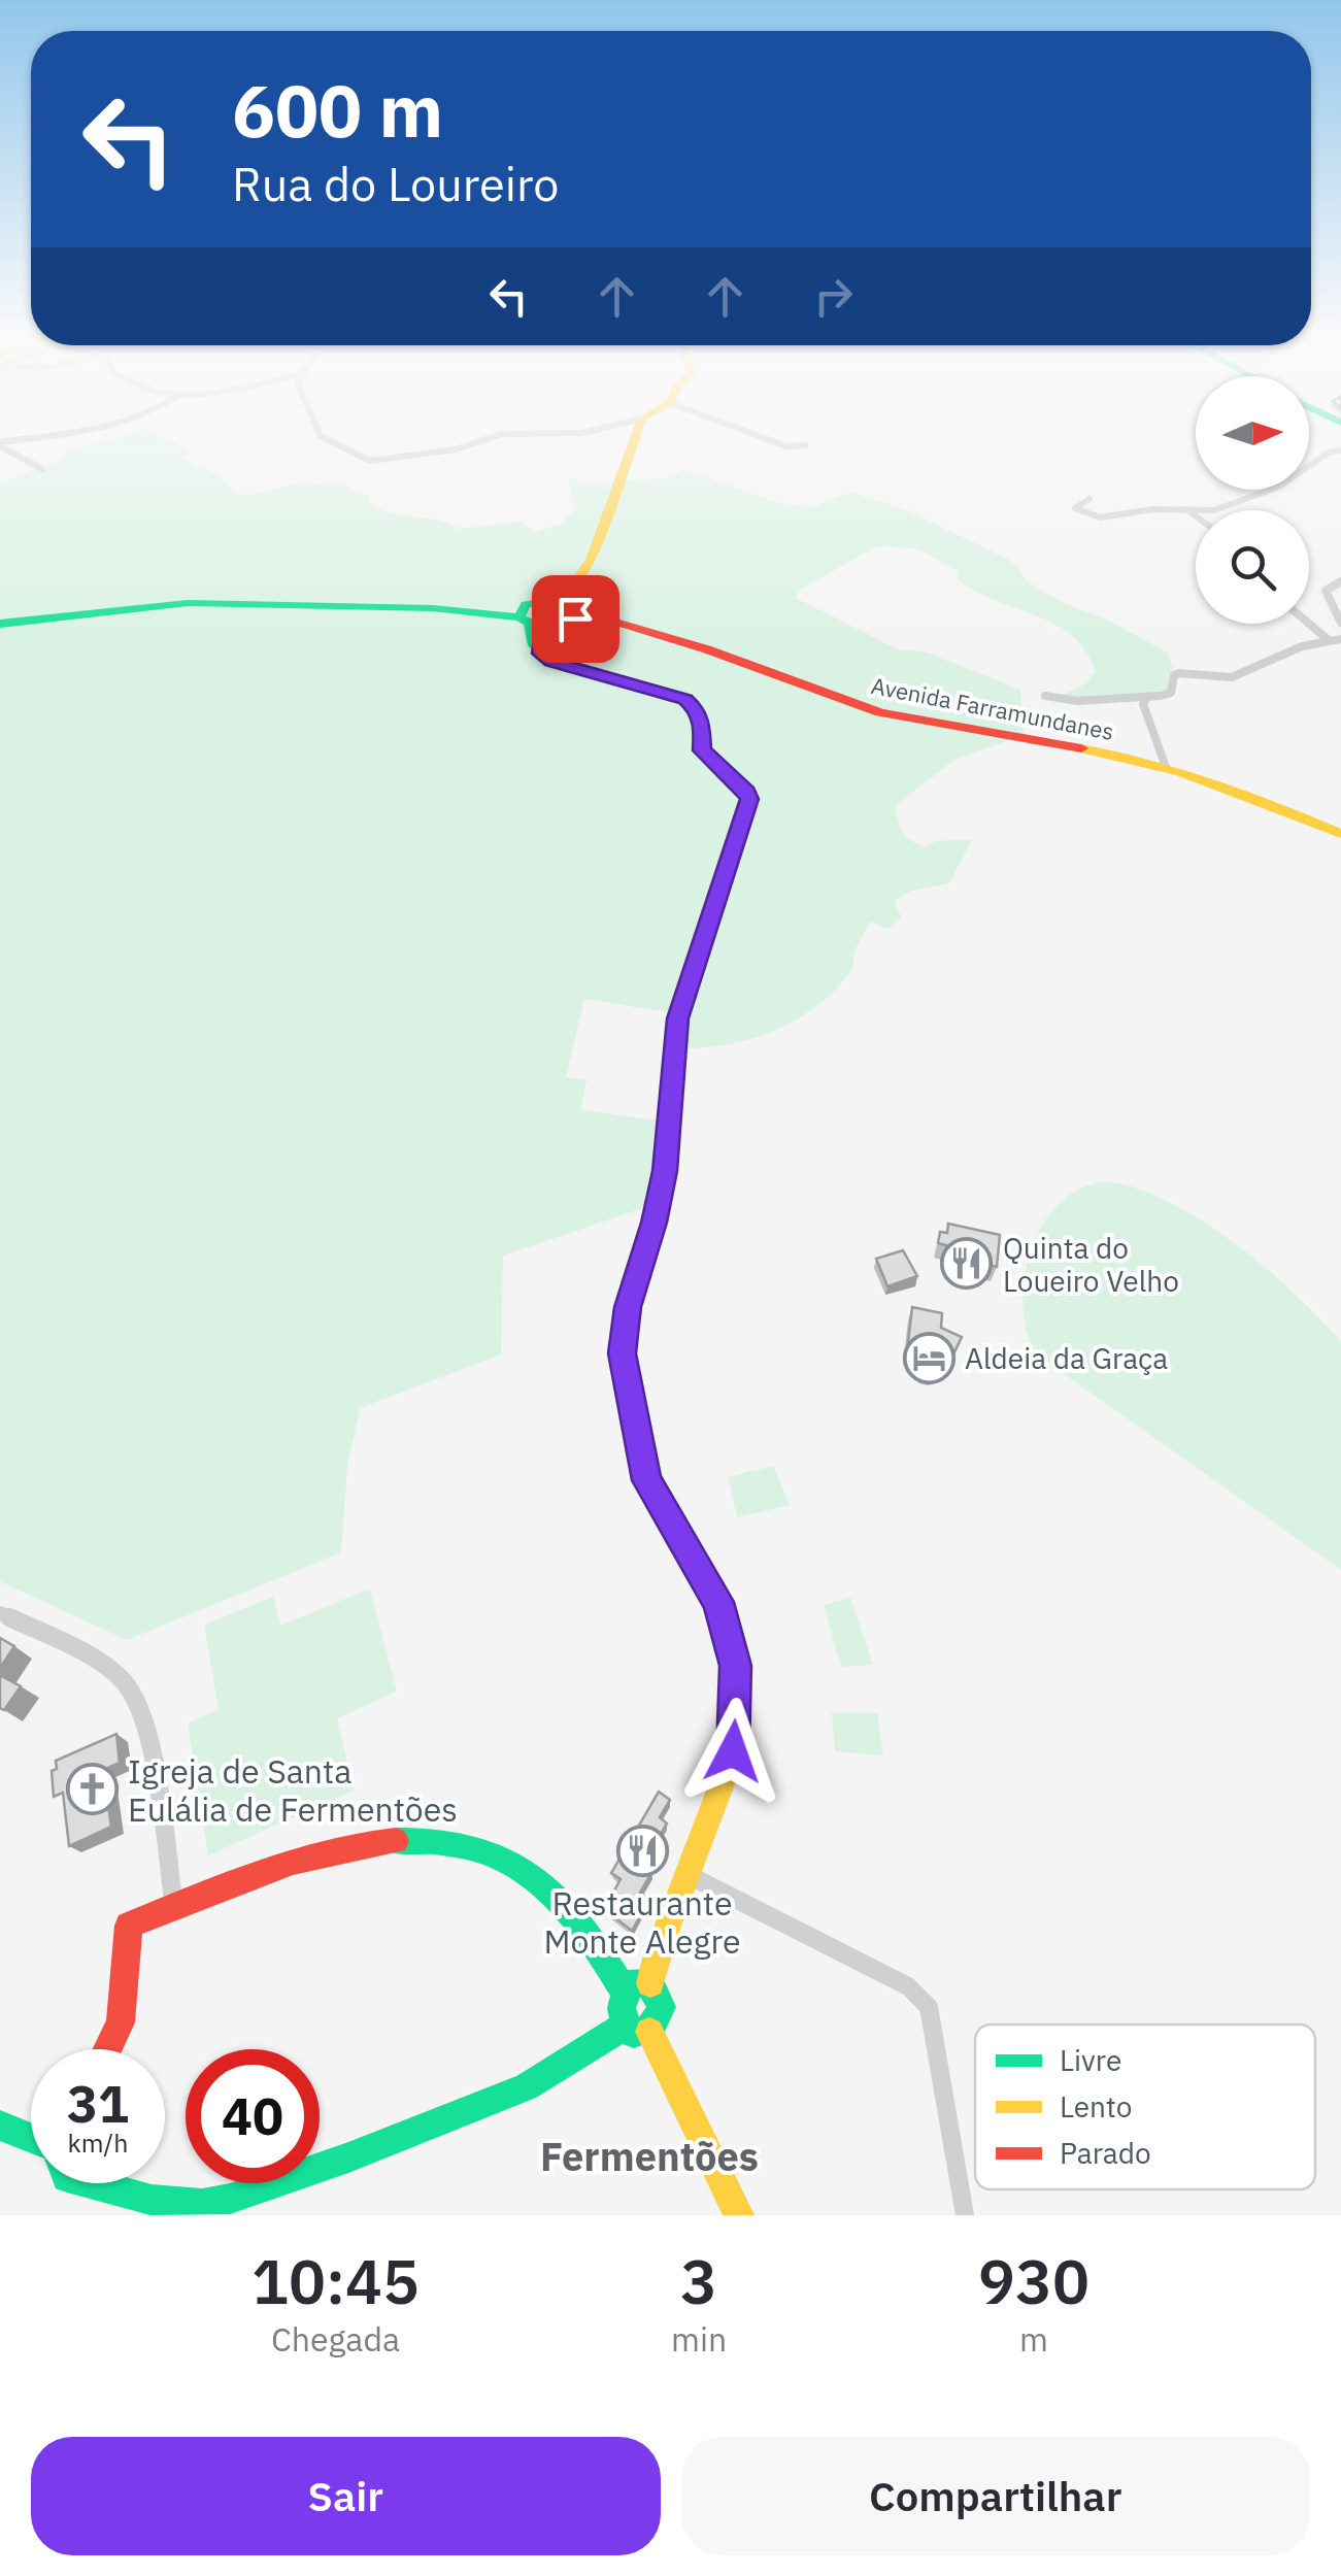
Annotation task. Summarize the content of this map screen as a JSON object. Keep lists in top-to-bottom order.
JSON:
{
  "streets": {
    "main road": ["Avenida Farramundanes"]
  },
  "districts": ["Fermentões"],
  "places": {
    "restaurant": ["Quinta do Loueiro Velho", "Restaurante Monte Alegre"],
    "hotel": ["Aldeia da Graça"],
    "church": ["Igreja de Santa Eulália de Fermentões"]
  },
  "legend": ["Livre", "Lento", "Parado"],
  "north": "right",
  "page": {
    "turn": ["600 m", "Rua do Loureiro"],
    "speed": "31 km/h",
    "limit": "40",
    "eta": [
      "10:45",
      "Chegada",
      "3",
      "min",
      "930",
      "m"
    ],
    "buttons": ["Sair", "Compartilhar"]
  }
}
